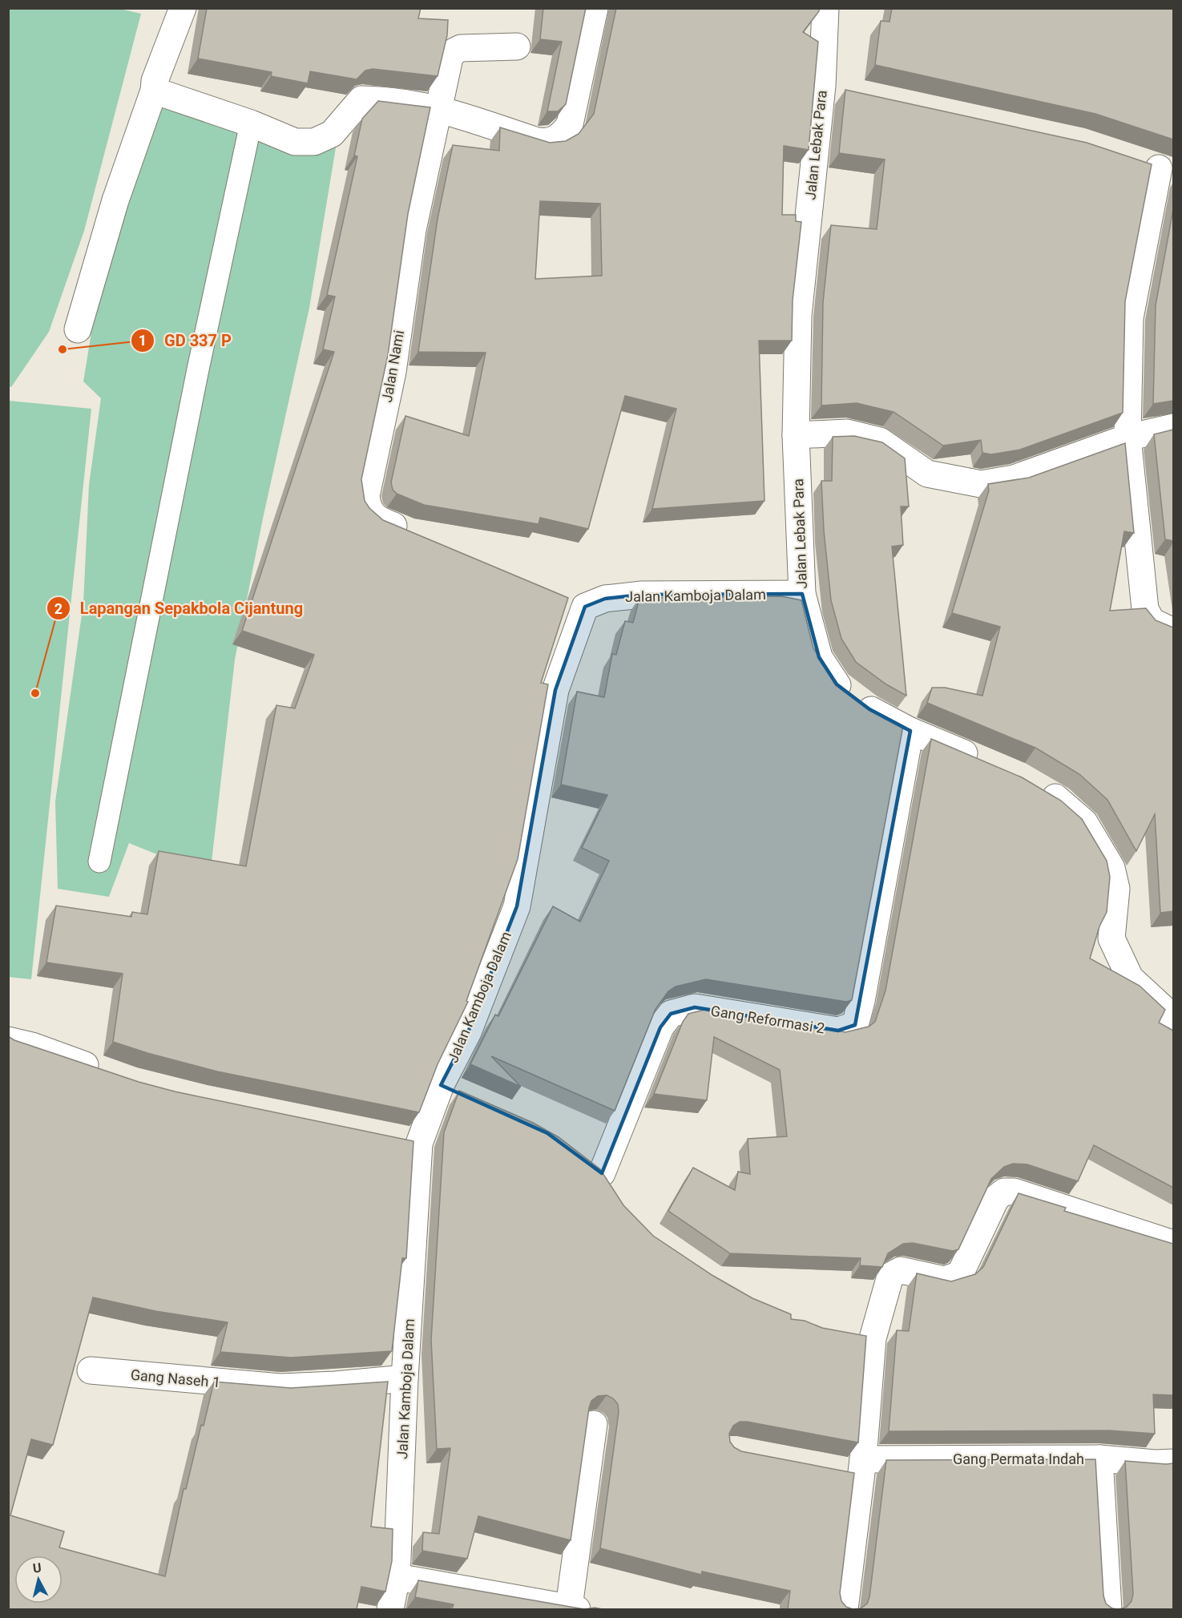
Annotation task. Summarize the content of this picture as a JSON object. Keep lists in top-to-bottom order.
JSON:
{
  "streets": {
    "street": [
      "Jalan Lebak Para",
      "Jalan Nami",
      "Jalan Kamboja Dalam",
      "Gang Reformasi 2",
      "Gang Naseh 1",
      "Gang Permata Indah"
    ]
  },
  "crossings": [
    ["Jalan Lebak Para", "Jalan Kamboja Dalam"],
    ["Jalan Lebak Para", "Gang Reformasi 2"],
    ["Jalan Kamboja Dalam", "Gang Naseh 1"]
  ],
  "places": ["GD 337 P", "Lapangan Sepakbola Cijantung"],
  "north": "top"
}
